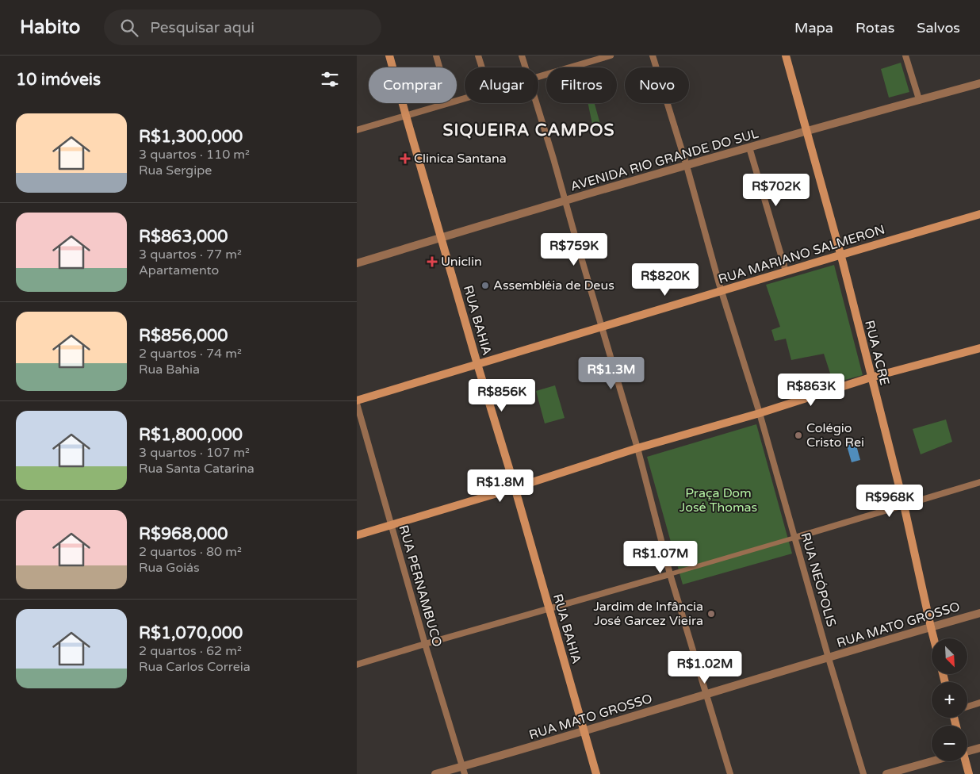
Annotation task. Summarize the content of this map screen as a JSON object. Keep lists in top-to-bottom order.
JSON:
{
  "streets": {
    "main road": ["RUA MARIANO SALMERON", "RUA BAHIA", "RUA ACRE"],
    "street": [
      "AVENIDA RIO GRANDE DO SUL",
      "RUA NEÓPOLIS",
      "RUA PERNAMBUCO",
      "RUA MATO GROSSO"
    ]
  },
  "crossings": [
    ["AVENIDA RIO GRANDE DO SUL", "RUA BAHIA"],
    ["AVENIDA RIO GRANDE DO SUL", "RUA ACRE"],
    ["AVENIDA RIO GRANDE DO SUL", "RUA NEÓPOLIS"],
    ["RUA MARIANO SALMERON", "RUA BAHIA"],
    ["RUA MARIANO SALMERON", "RUA ACRE"],
    ["RUA MARIANO SALMERON", "RUA NEÓPOLIS"],
    ["RUA BAHIA", "RUA MATO GROSSO"],
    ["RUA ACRE", "RUA MATO GROSSO"],
    ["RUA NEÓPOLIS", "RUA MATO GROSSO"],
    ["RUA PERNAMBUCO", "RUA MATO GROSSO"]
  ],
  "districts": ["SIQUEIRA CAMPOS"],
  "parks": ["Praça Dom José Thomas"],
  "places": {
    "health": ["Clinica Santana", "Uniclin"],
    "other": ["Assembléia de Deus", "Colégio Cristo Rei", "Jardim de Infância José Garcez Vieira"]
  },
  "north": "bottom right",
  "page": {
    "header": "Habito",
    "search": "Pesquisar aqui",
    "nav": ["Mapa", "Rotas", "Salvos"],
    "heading": "10 imóveis",
    "chip": [
      "Comprar",
      "Alugar",
      "Filtros",
      "Novo"
    ],
    "list": [
      {
        "name": "R$1,300,000",
        "note": "3 quartos · 110 m² · Rua Sergipe"
      },
      {
        "name": "R$863,000",
        "note": "3 quartos · 77 m² · Apartamento"
      },
      {
        "name": "R$856,000",
        "note": "2 quartos · 74 m² · Rua Bahia"
      },
      {
        "name": "R$1,800,000",
        "note": "3 quartos · 107 m² · Rua Santa Catarina"
      },
      {
        "name": "R$968,000",
        "note": "2 quartos · 80 m² · Rua Goiás"
      },
      {
        "name": "R$1,070,000",
        "note": "2 quartos · 62 m² · Rua Carlos Correia"
      }
    ],
    "price": [
      "R$702K",
      "R$759K",
      "R$820K",
      "R$1.3M",
      "R$863K",
      "R$856K",
      "R$1.8M",
      "R$968K",
      "R$1.07M",
      "R$1.02M"
    ],
    "map_buttons": ["+", "−"]
  }
}
